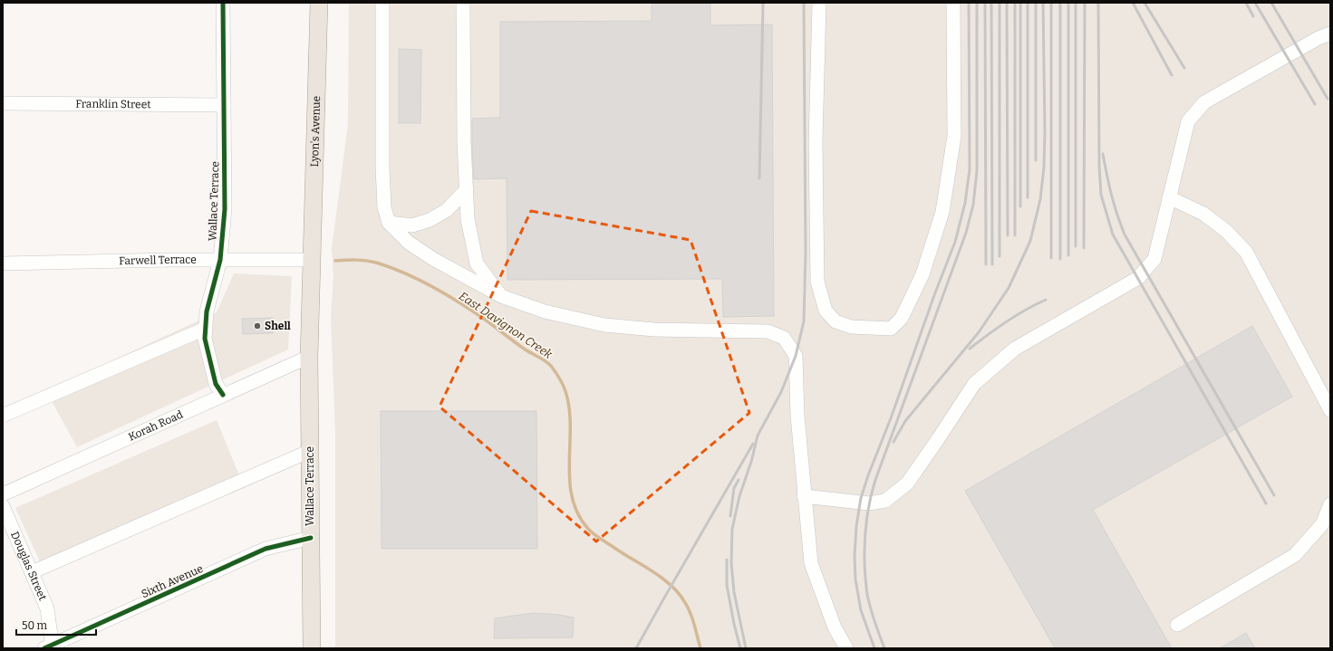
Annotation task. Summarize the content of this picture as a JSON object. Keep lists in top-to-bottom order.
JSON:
{
  "streets": {
    "main road": ["Lyon's Avenue", "Wallace Terrace"],
    "street": [
      "Franklin Street",
      "Farwell Terrace",
      "Korah Road",
      "Douglas Street",
      "Sixth Avenue"
    ]
  },
  "crossings": [
    ["Franklin Street", "Wallace Terrace"],
    ["Lyon's Avenue", "Wallace Terrace"],
    ["Lyon's Avenue", "Farwell Terrace"],
    ["Wallace Terrace", "Farwell Terrace"],
    ["Wallace Terrace", "Korah Road"],
    ["Wallace Terrace", "Sixth Avenue"],
    ["Douglas Street", "Sixth Avenue"]
  ],
  "water": ["East Davignon Creek"],
  "places": ["Shell"],
  "scale_bar": "50 m"
}
